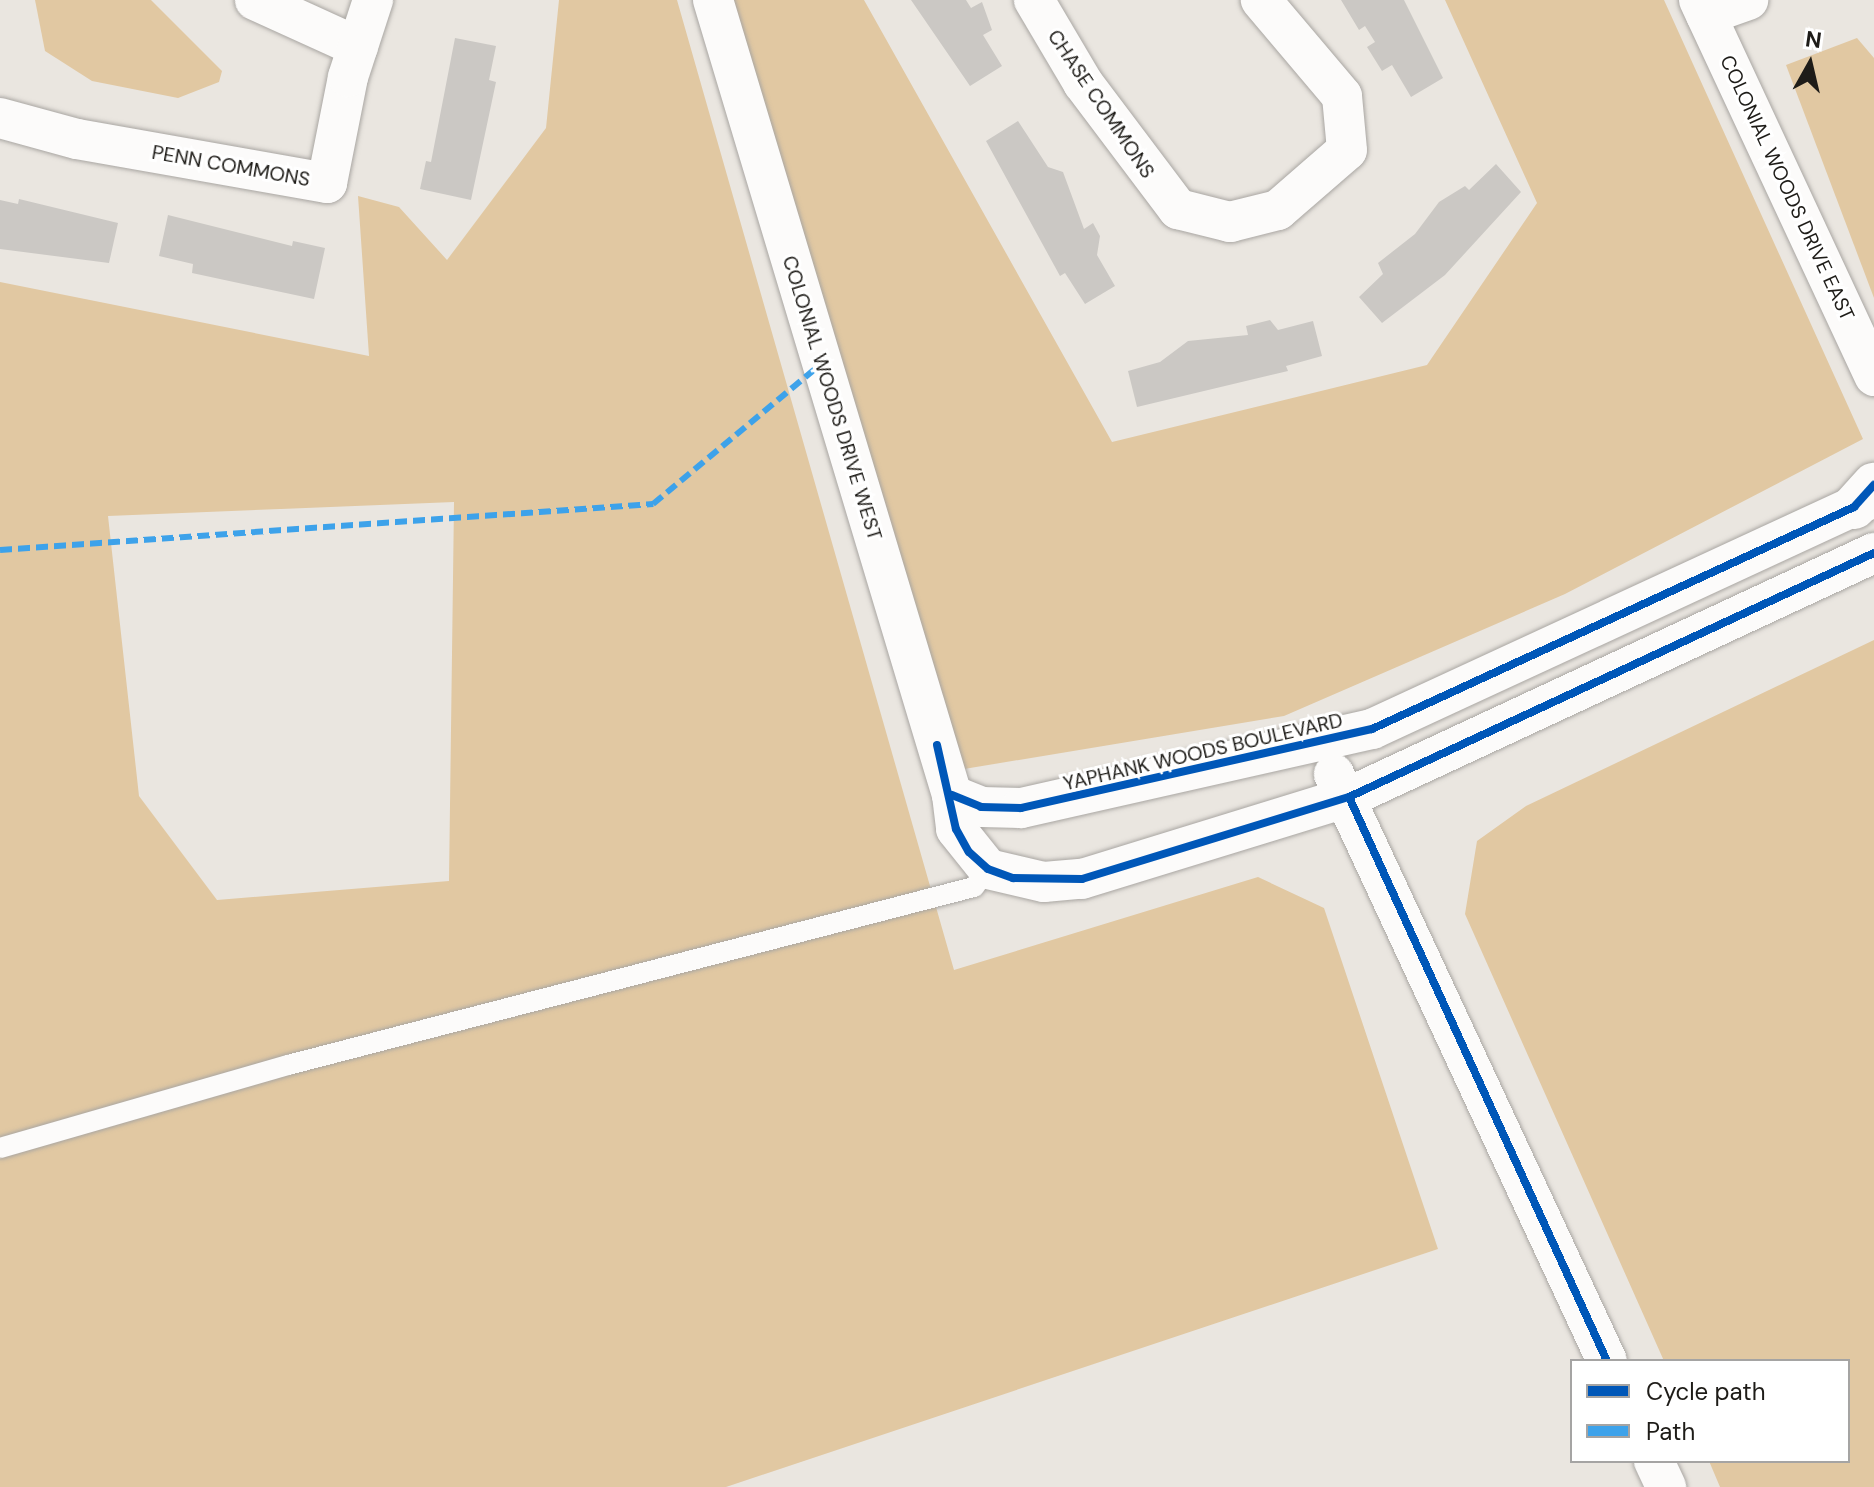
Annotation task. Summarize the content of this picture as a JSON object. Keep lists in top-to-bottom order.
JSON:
{
  "streets": {
    "street": [
      "CHASE COMMONS",
      "PENN COMMONS",
      "COLONIAL WOODS DRIVE EAST",
      "COLONIAL WOODS DRIVE WEST",
      "YAPHANK WOODS BOULEVARD"
    ]
  },
  "crossings": [
    ["COLONIAL WOODS DRIVE WEST", "YAPHANK WOODS BOULEVARD"]
  ],
  "legend": ["Cycle path", "Path"],
  "north": "top"
}
